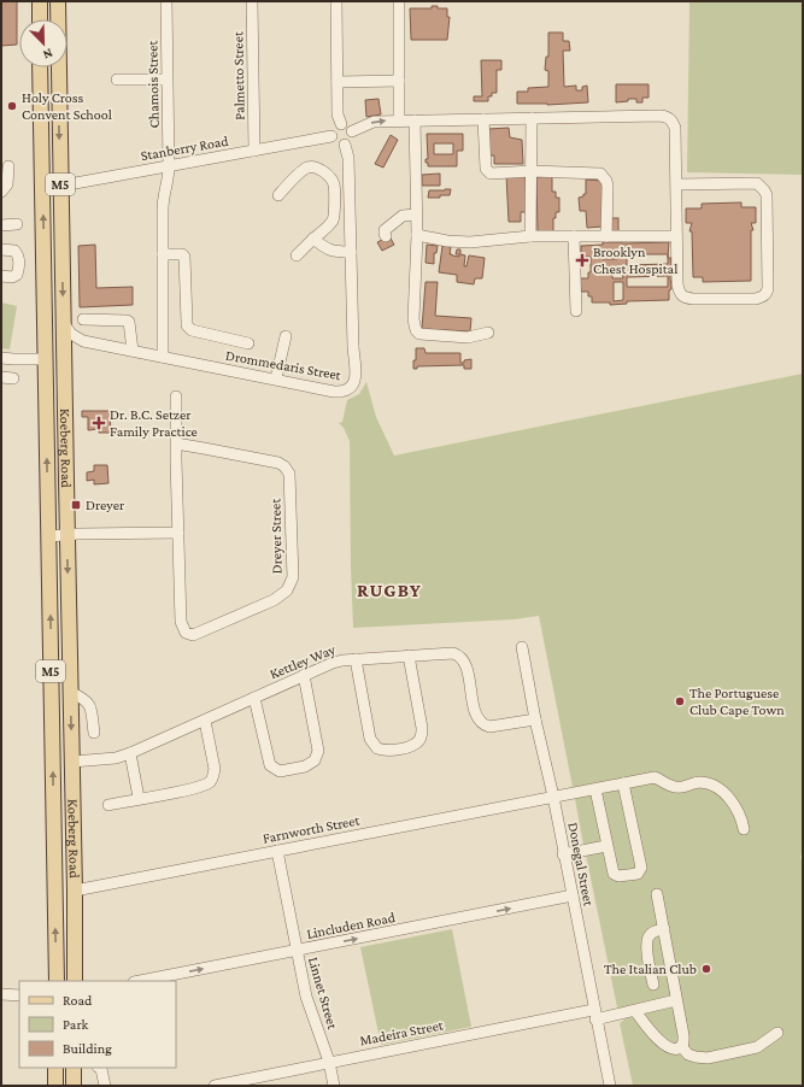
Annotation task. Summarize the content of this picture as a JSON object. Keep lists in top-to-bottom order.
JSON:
{
  "streets": {
    "main road": ["M5", "Koeberg Road"],
    "street": [
      "Palmetto Street",
      "Chamois Street",
      "Stanberry Road",
      "Drommedaris Street",
      "Dreyer Street",
      "Kettley Way",
      "Farnworth Street",
      "Donegal Street",
      "Lincluden Road",
      "Linnet Street",
      "Madeira Street"
    ]
  },
  "crossings": [
    ["Palmetto Street", "Stanberry Road"],
    ["Chamois Street", "Stanberry Road"],
    ["Chamois Street", "Drommedaris Street"],
    ["Stanberry Road", "Drommedaris Street"],
    ["Stanberry Road", "Koeberg Road"],
    ["Drommedaris Street", "Koeberg Road"],
    ["Koeberg Road", "Kettley Way"],
    ["Koeberg Road", "Farnworth Street"],
    ["Kettley Way", "Donegal Street"],
    ["Farnworth Street", "Donegal Street"],
    ["Farnworth Street", "Linnet Street"],
    ["Donegal Street", "Lincluden Road"],
    ["Donegal Street", "Madeira Street"],
    ["Lincluden Road", "Linnet Street"],
    ["Linnet Street", "Madeira Street"]
  ],
  "one_way": ["Lincluden Road"],
  "districts": ["RUGBY"],
  "places": {
    "other": ["Holy Cross Convent School", "The Portuguese Club Cape Town", "The Italian Club"],
    "health": ["Brooklyn Chest Hospital", "Dr. B.C. Setzer Family Practice"],
    "transit": ["Dreyer"]
  },
  "legend": ["Road", "Park", "Building"],
  "north": "bottom right"
}
